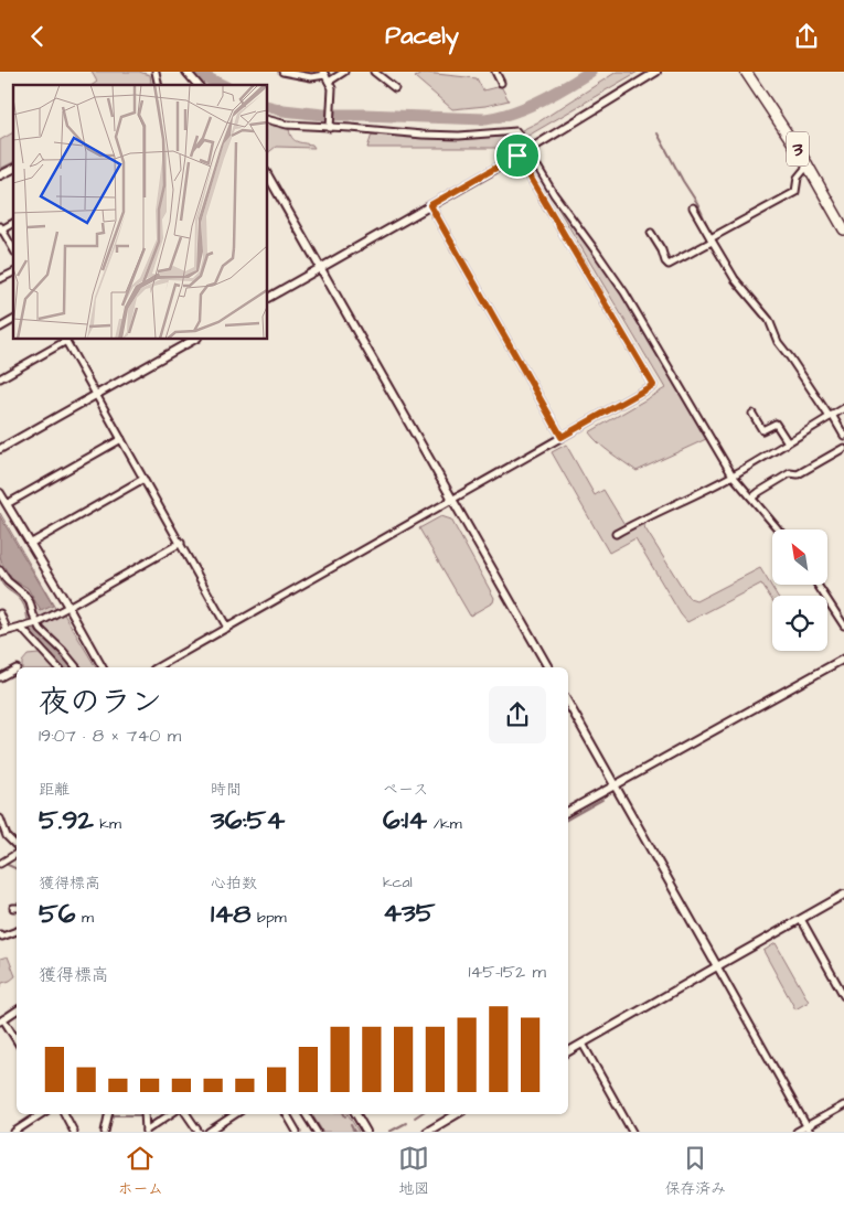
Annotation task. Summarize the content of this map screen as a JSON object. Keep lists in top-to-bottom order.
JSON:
{
  "streets": {
    "highway": ["3"]
  },
  "north": "top left",
  "page": {
    "header": "Pacely",
    "heading": ["夜のラン", "19:07 · 8 × 740 m"],
    "stats": [
      ["距離", "5.92 km"],
      ["時間", "36:54"],
      ["ペース", "6:14 /km"],
      ["獲得標高", "56 m"],
      ["心拍数", "148 bpm"],
      ["kcal", "435"]
    ],
    "chart": ["獲得標高", "145–152 m"],
    "tabs": ["ホーム", "地図", "保存済み"]
  }
}
